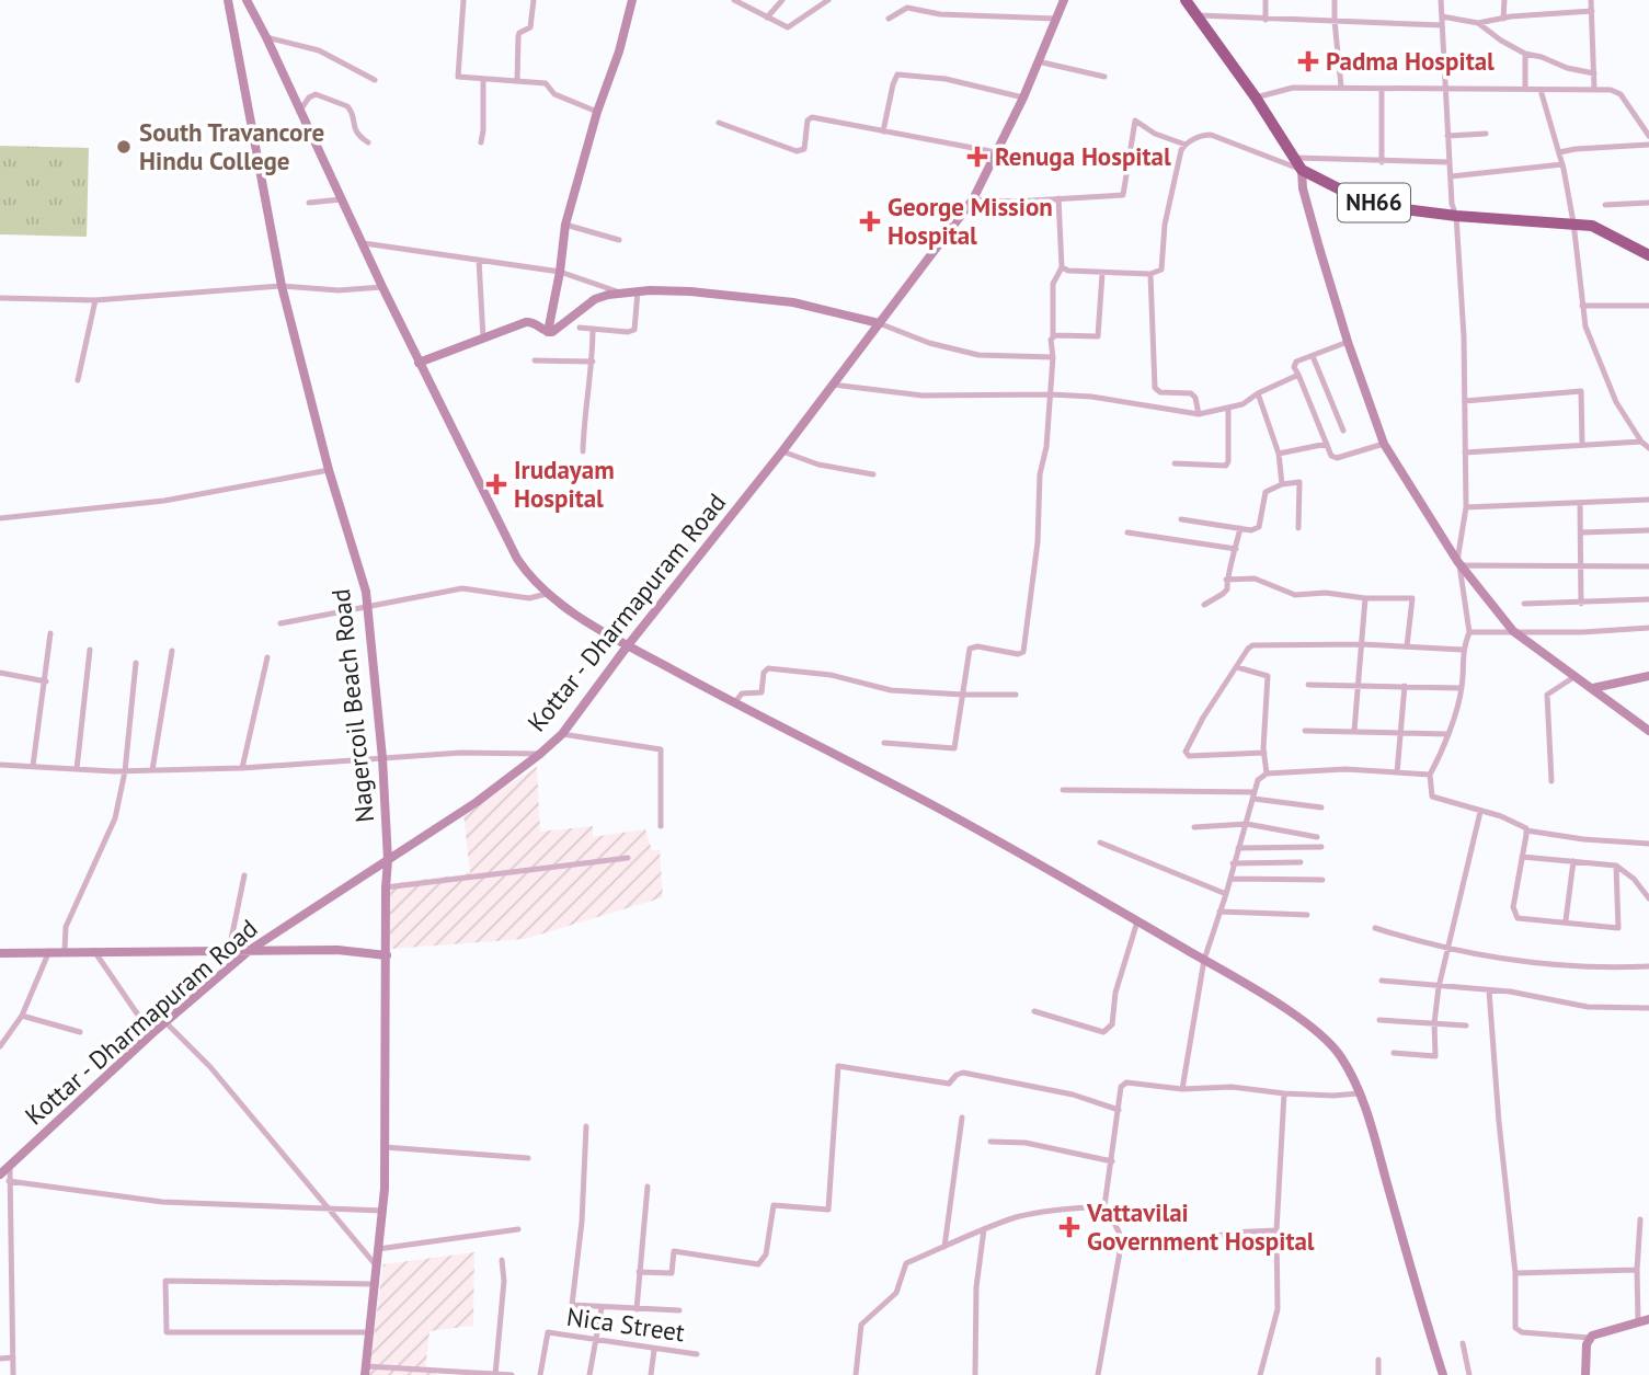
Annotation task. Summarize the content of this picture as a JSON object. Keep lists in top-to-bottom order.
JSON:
{
  "streets": {
    "highway": ["NH66"],
    "main road": ["Kottar - Dharmapuram Road", "Nagercoil Beach Road"],
    "street": ["Nica Street"]
  },
  "crossings": [
    ["Kottar - Dharmapuram Road", "Nagercoil Beach Road"]
  ],
  "places": {
    "health": [
      "Padma Hospital",
      "Renuga Hospital",
      "George Mission Hospital",
      "Irudayam Hospital",
      "Vattavilai Government Hospital"
    ],
    "other": ["South Travancore Hindu College"]
  }
}
